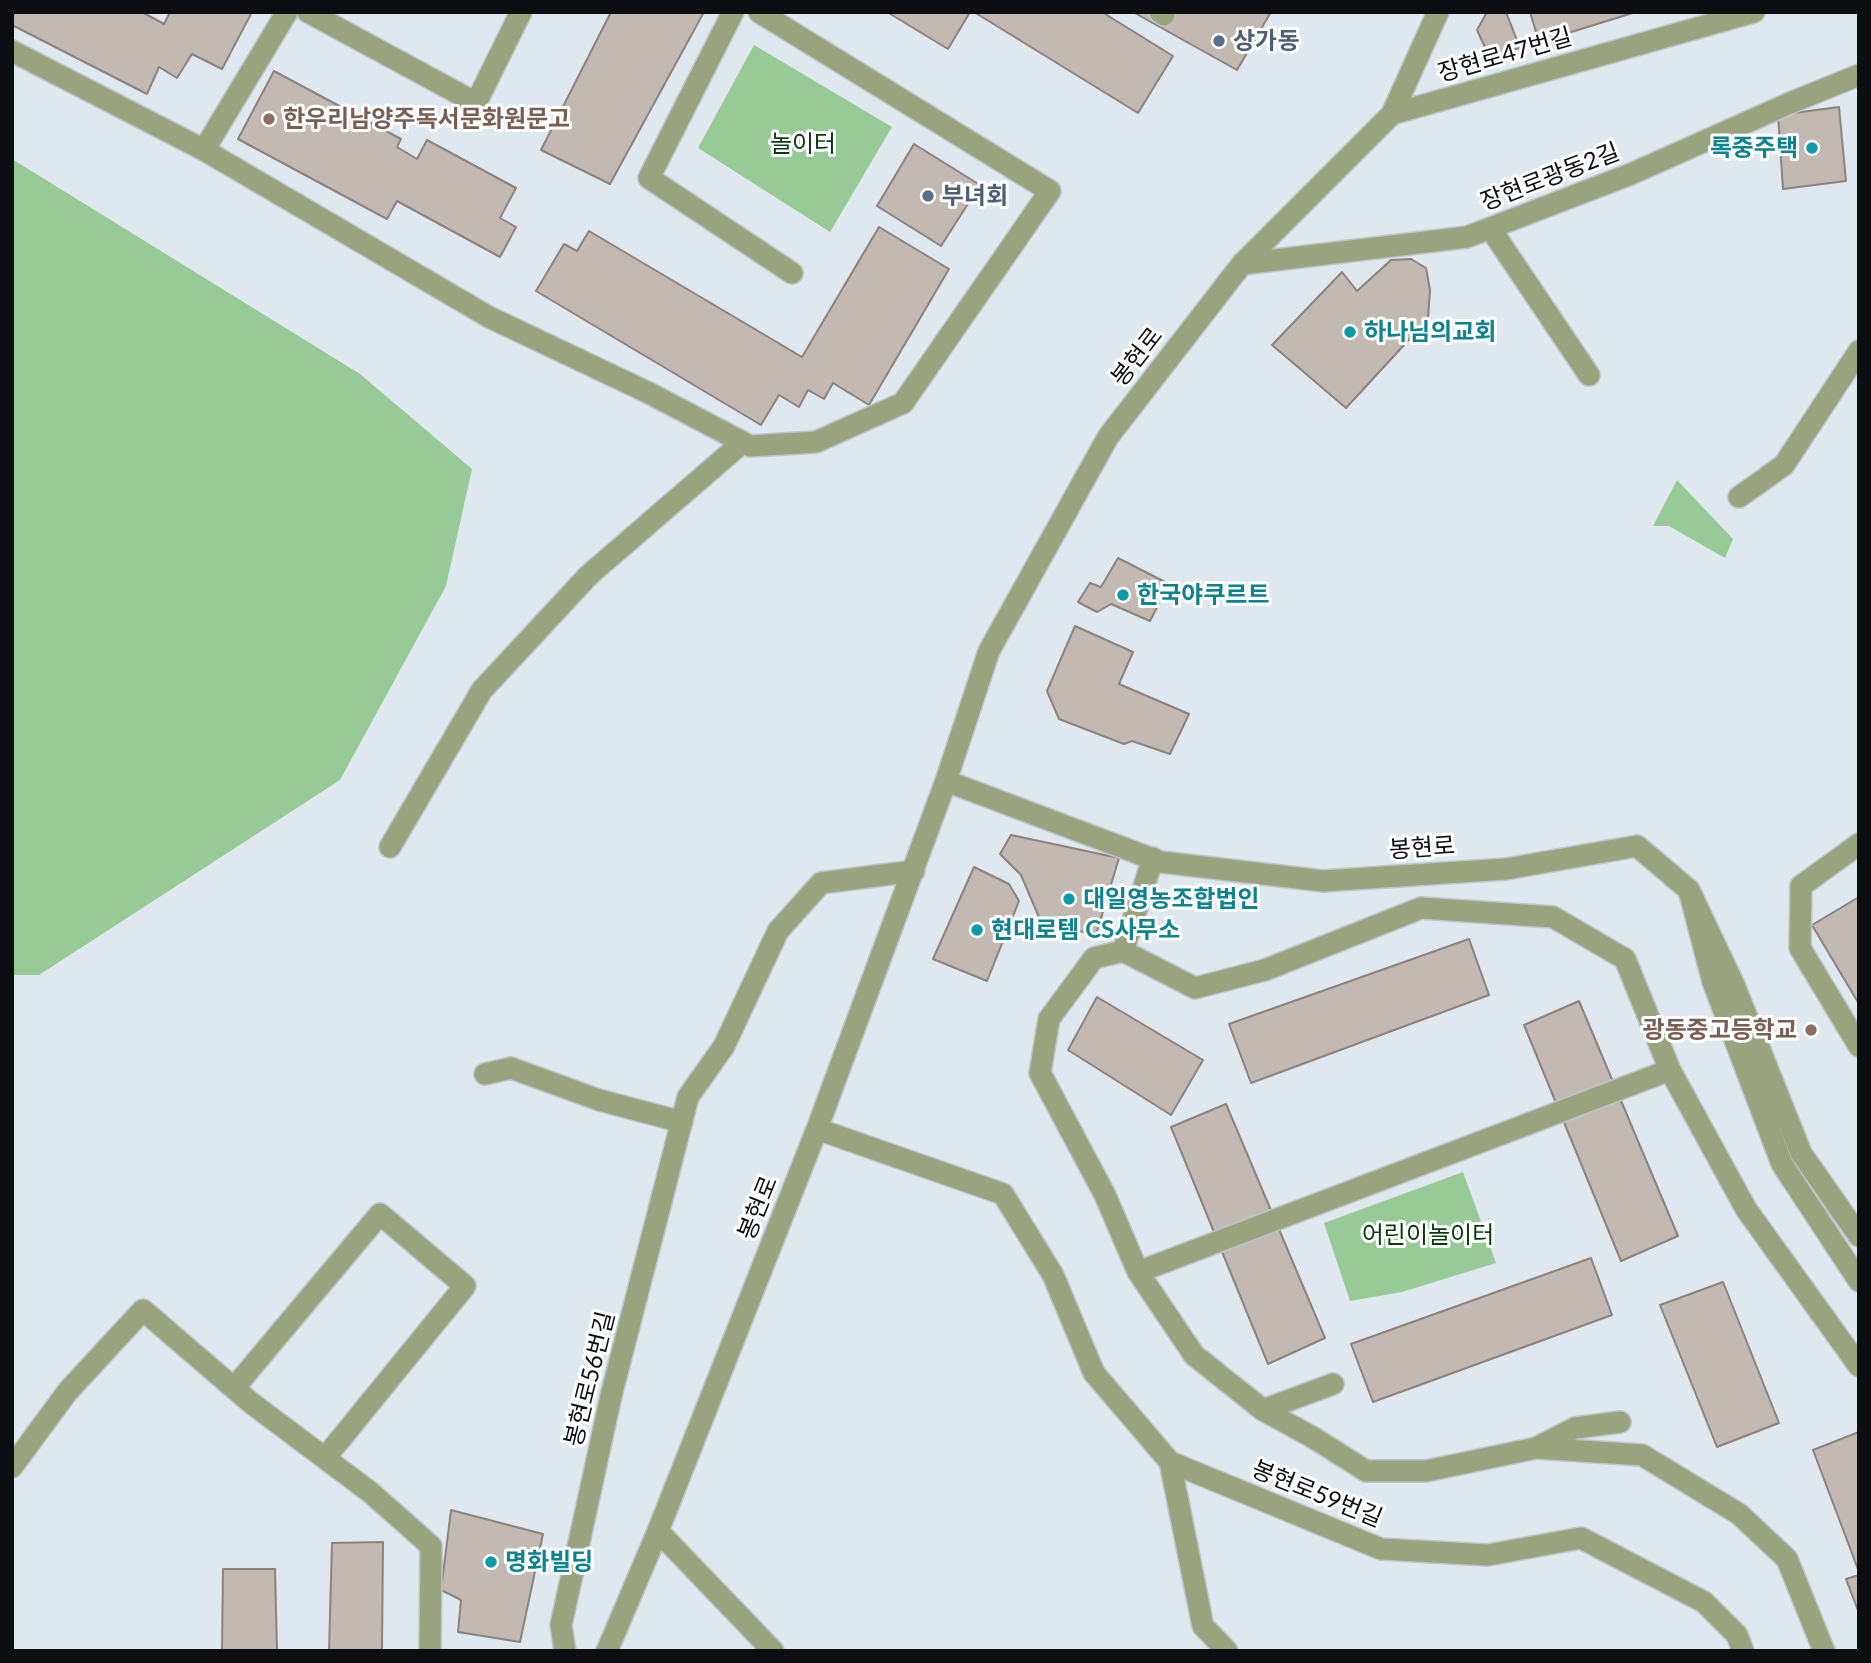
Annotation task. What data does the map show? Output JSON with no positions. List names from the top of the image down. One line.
{"streets":{"street":["장현로47번길","장현로광동2길","봉현로","봉현로56번길","봉현로59번길"]},"crossings":[["장현로47번길","봉현로"],["장현로광동2길","봉현로"],["봉현로","봉현로56번길"],["봉현로","봉현로59번길"]],"parks":["놀이터","어린이놀이터"],"places":["상가동","한우리남양주독서문화원문고","록중주택","부녀회","하나님의교회","한국야쿠르트","대일영농조합법인","현대로템 CS사무소","광동중고등학교","명화빌딩"]}
